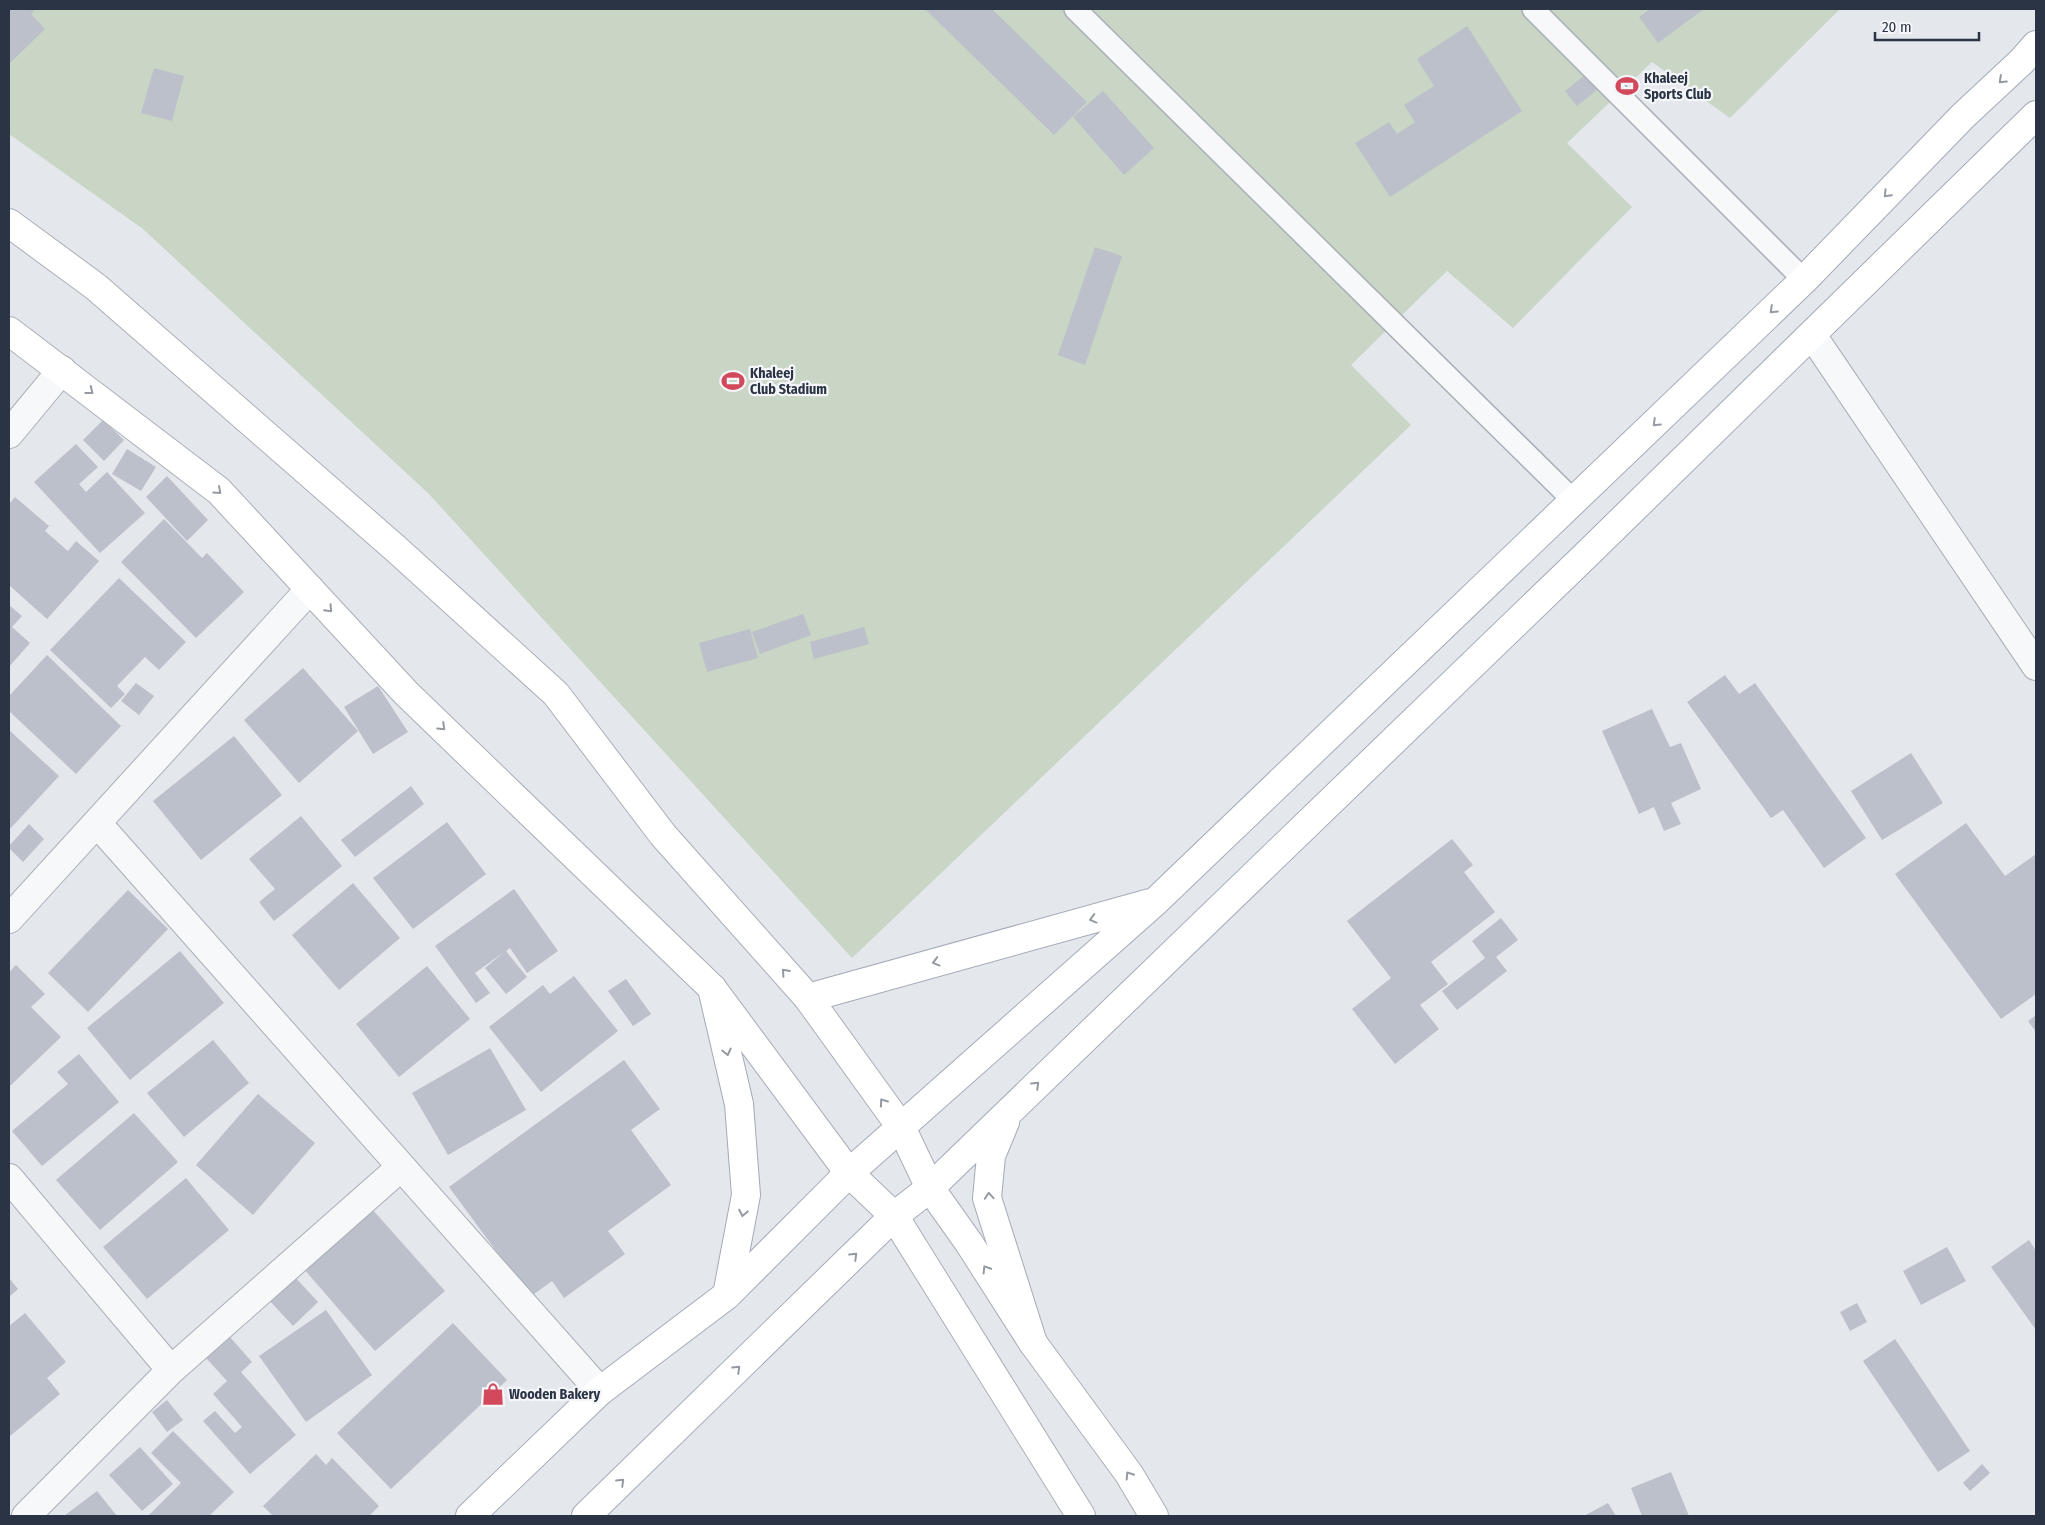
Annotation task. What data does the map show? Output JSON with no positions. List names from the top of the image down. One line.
{"places":{"sports":["Khaleej Sports Club","Khaleej Club Stadium"],"shop":["Wooden Bakery"]},"scale_bar":"20 m"}
